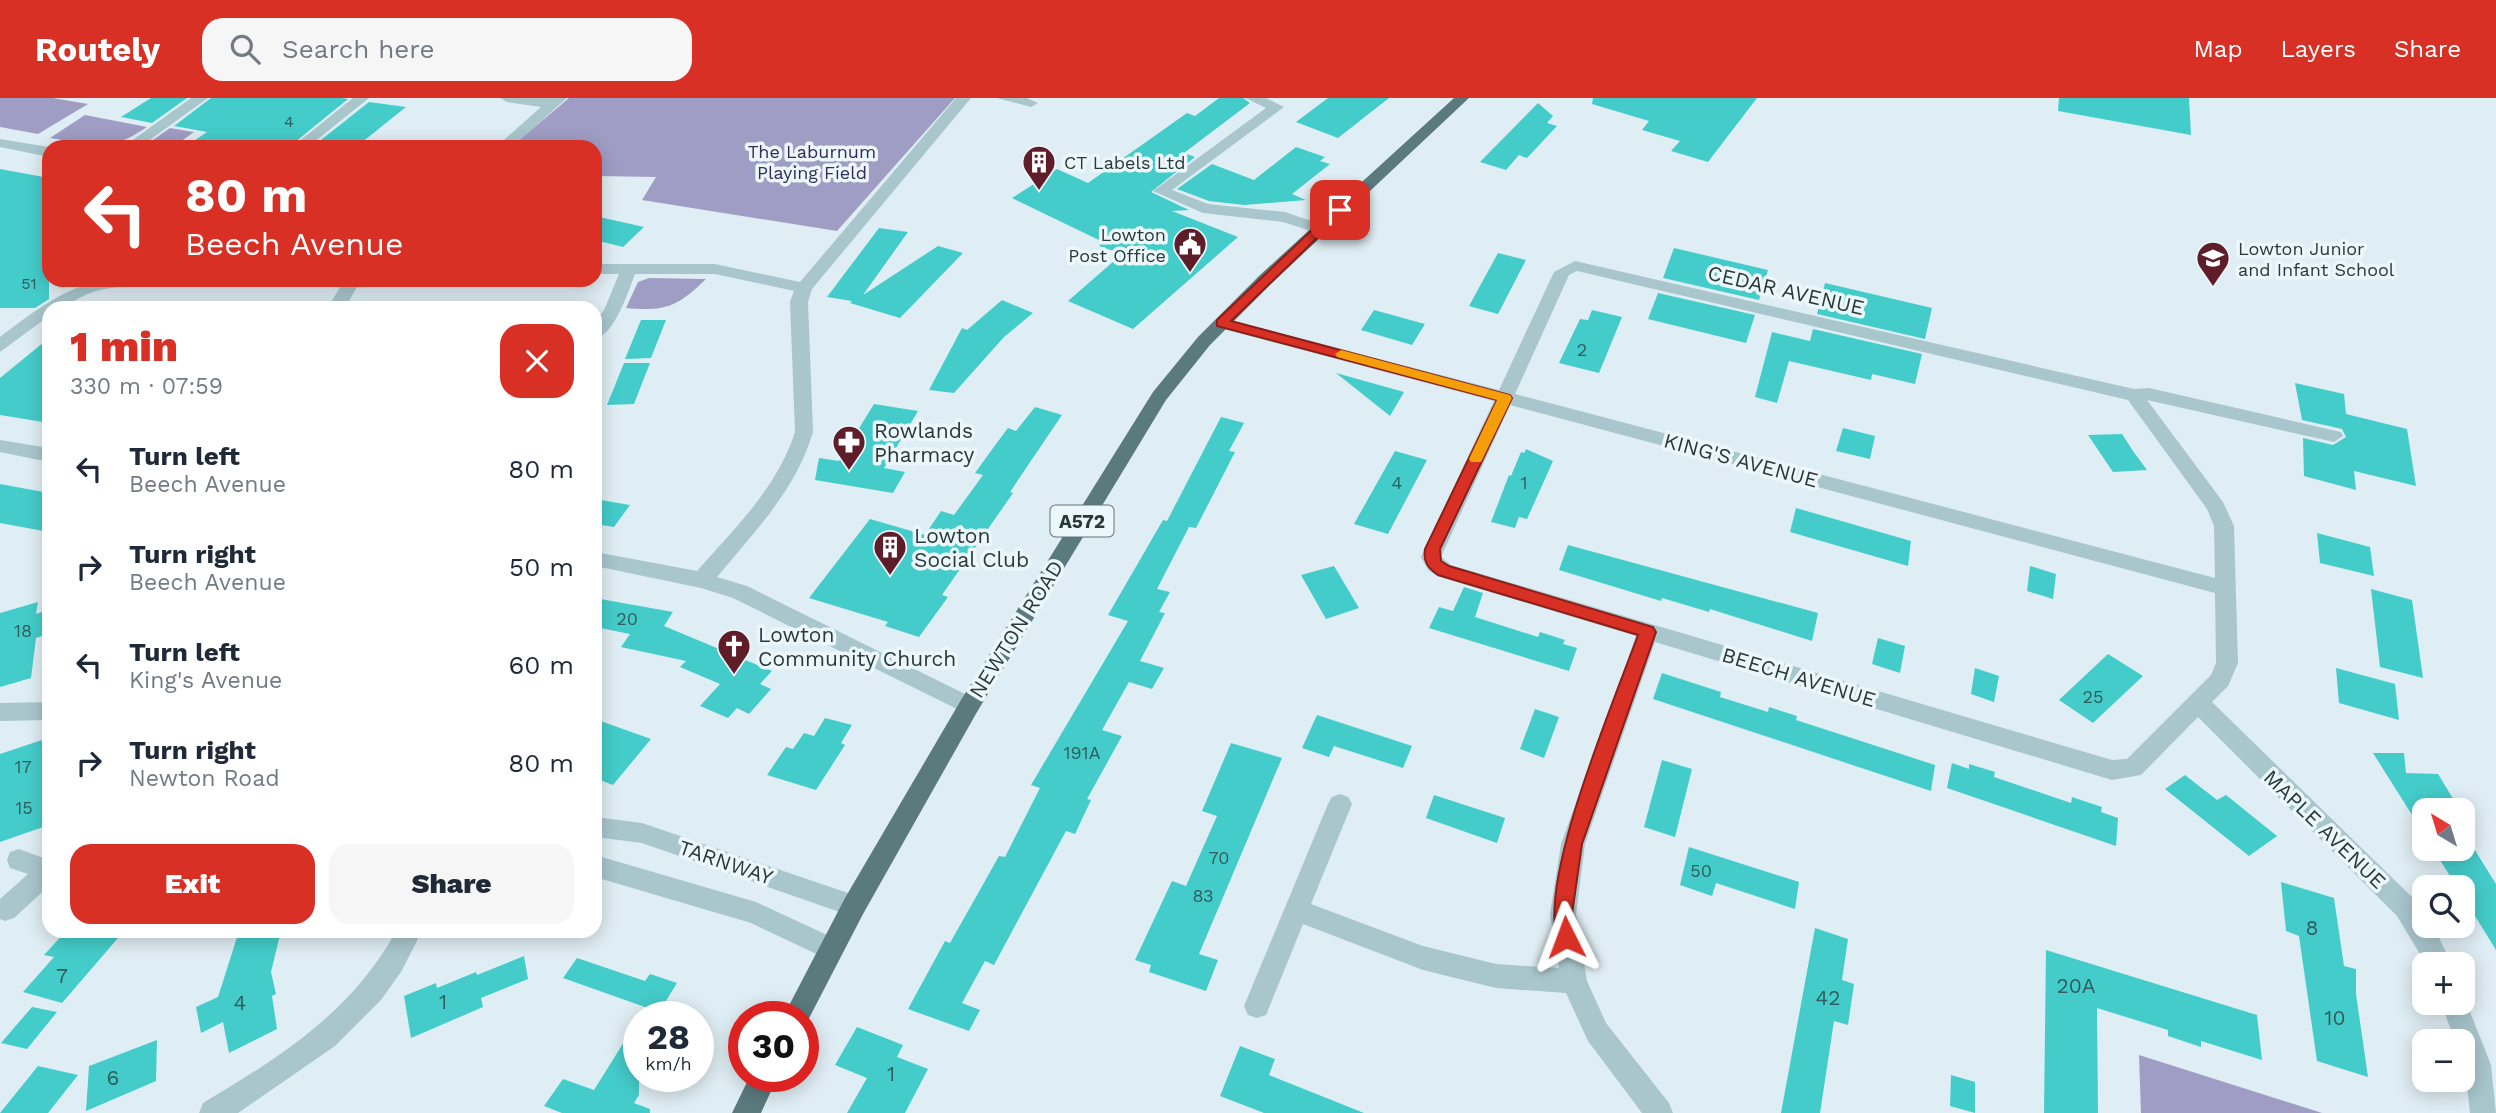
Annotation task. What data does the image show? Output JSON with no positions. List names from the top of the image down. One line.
{"streets":{"main road":["A572","NEWTON ROAD"],"street":["CEDAR AVENUE","KING'S AVENUE","BEECH AVENUE","MAPLE AVENUE","TARNWAY"]},"crossings":[["CEDAR AVENUE","KING'S AVENUE"],["CEDAR AVENUE","BEECH AVENUE"],["KING'S AVENUE","NEWTON ROAD"],["KING'S AVENUE","BEECH AVENUE"],["NEWTON ROAD","TARNWAY"],["BEECH AVENUE","MAPLE AVENUE"]],"parks":["The Laburnum Playing Field"],"places":{"building":["CT Labels Ltd","Lowton Social Club"],"public building":["Lowton Post Office"],"school or university":["Lowton Junior and Infant School"],"pharmacy":["Rowlands Pharmacy"],"church":["Lowton Community Church"]},"house_numbers":["4","51","2","4","1","20","18","25","191A","17","15","70","50","83","8","7","20A","42","1","4","10","1","6"],"north":"top left","page":{"header":"Routely","search":"Search here","nav":["Map","Layers","Share"],"turn":["80 m","Beech Avenue"],"heading":["1 min","330 m · 07:59"],"list":[{"name":"Turn left","note":"Beech Avenue","value":"80 m"},{"name":"Turn right","note":"Beech Avenue","value":"50 m"},{"name":"Turn left","note":"King's Avenue","value":"60 m"},{"name":"Turn right","note":"Newton Road","value":"80 m"}],"map_buttons":["+","−"],"buttons":["Exit","Share"],"speed":"28 km/h","limit":"30"}}
